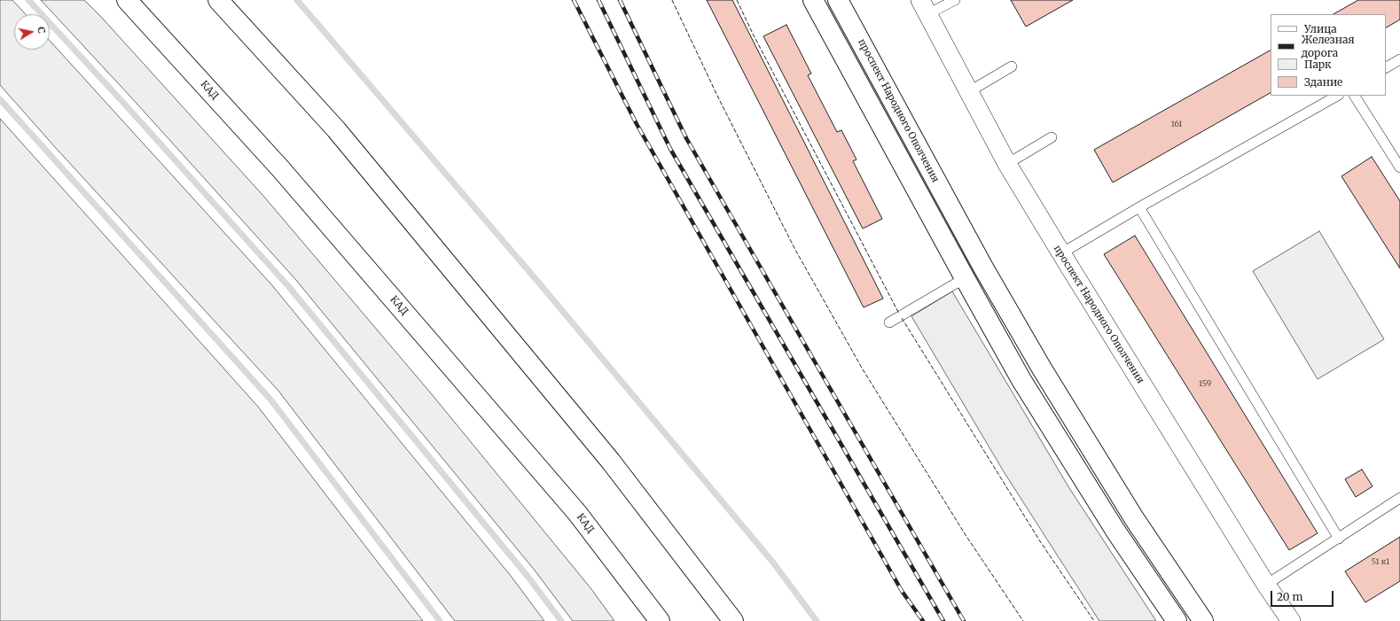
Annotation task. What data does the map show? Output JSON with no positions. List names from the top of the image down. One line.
{"streets":{"main road":["КАД","проспект Народного Ополчения"]},"house_numbers":["161","159","51 к1"],"legend":["Улица","Железная дорога","Парк","Здание"],"scale_bar":"20 m","north":"right"}
